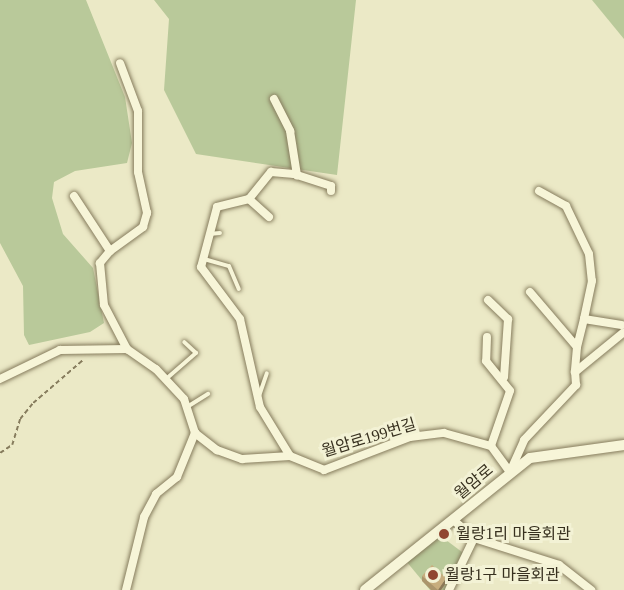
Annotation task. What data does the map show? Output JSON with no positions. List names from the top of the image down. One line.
{"streets":{"street":["월암로199번길","월암로"]},"places":["월랑1리 마을회관","월랑1구 마을회관"]}
